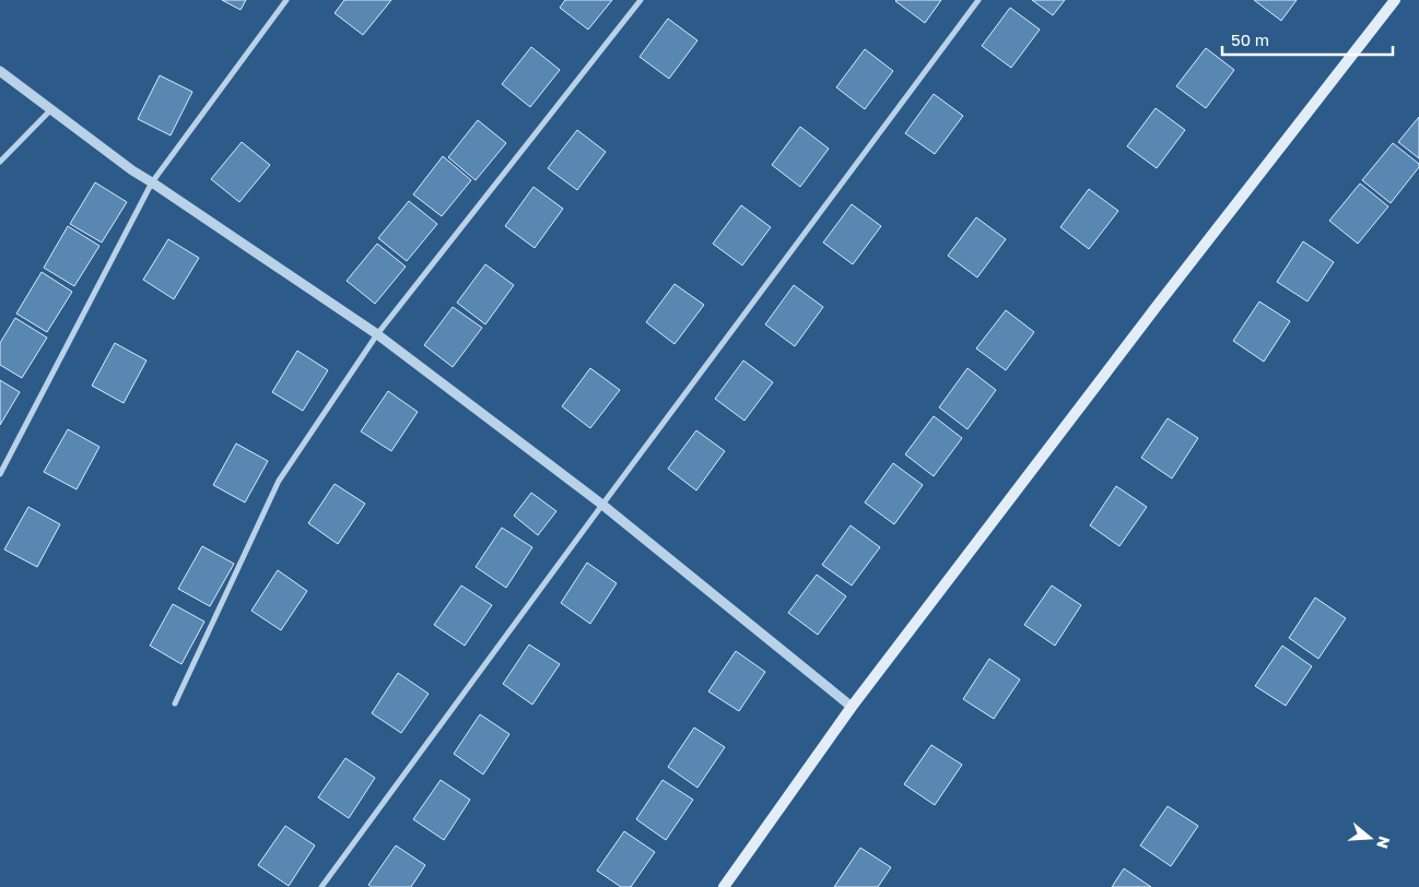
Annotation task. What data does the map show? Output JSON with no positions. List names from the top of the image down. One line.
{"scale_bar":"50 m","north":"right"}
